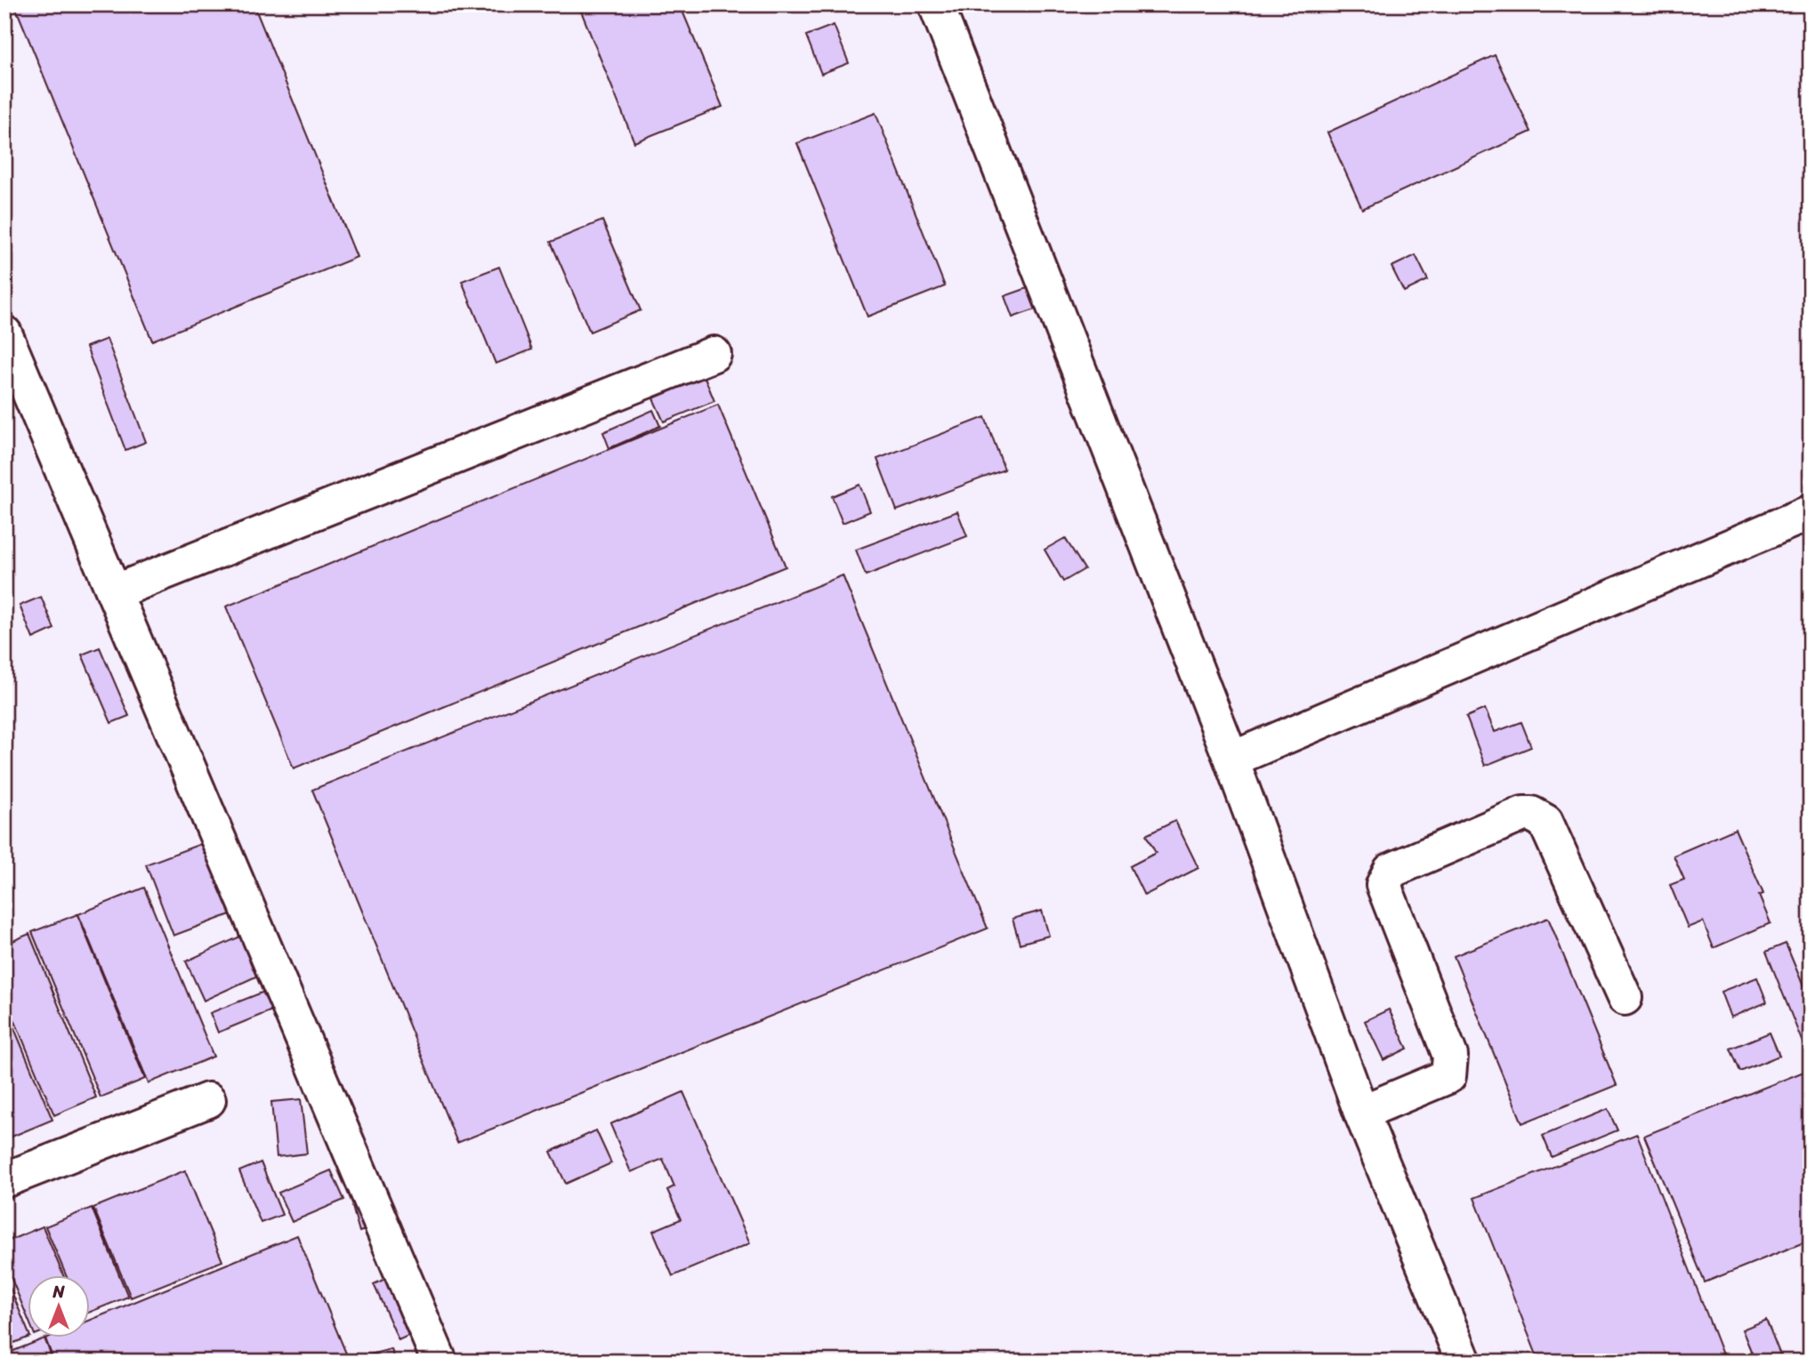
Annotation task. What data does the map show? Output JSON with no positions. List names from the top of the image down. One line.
{"north":"top"}
